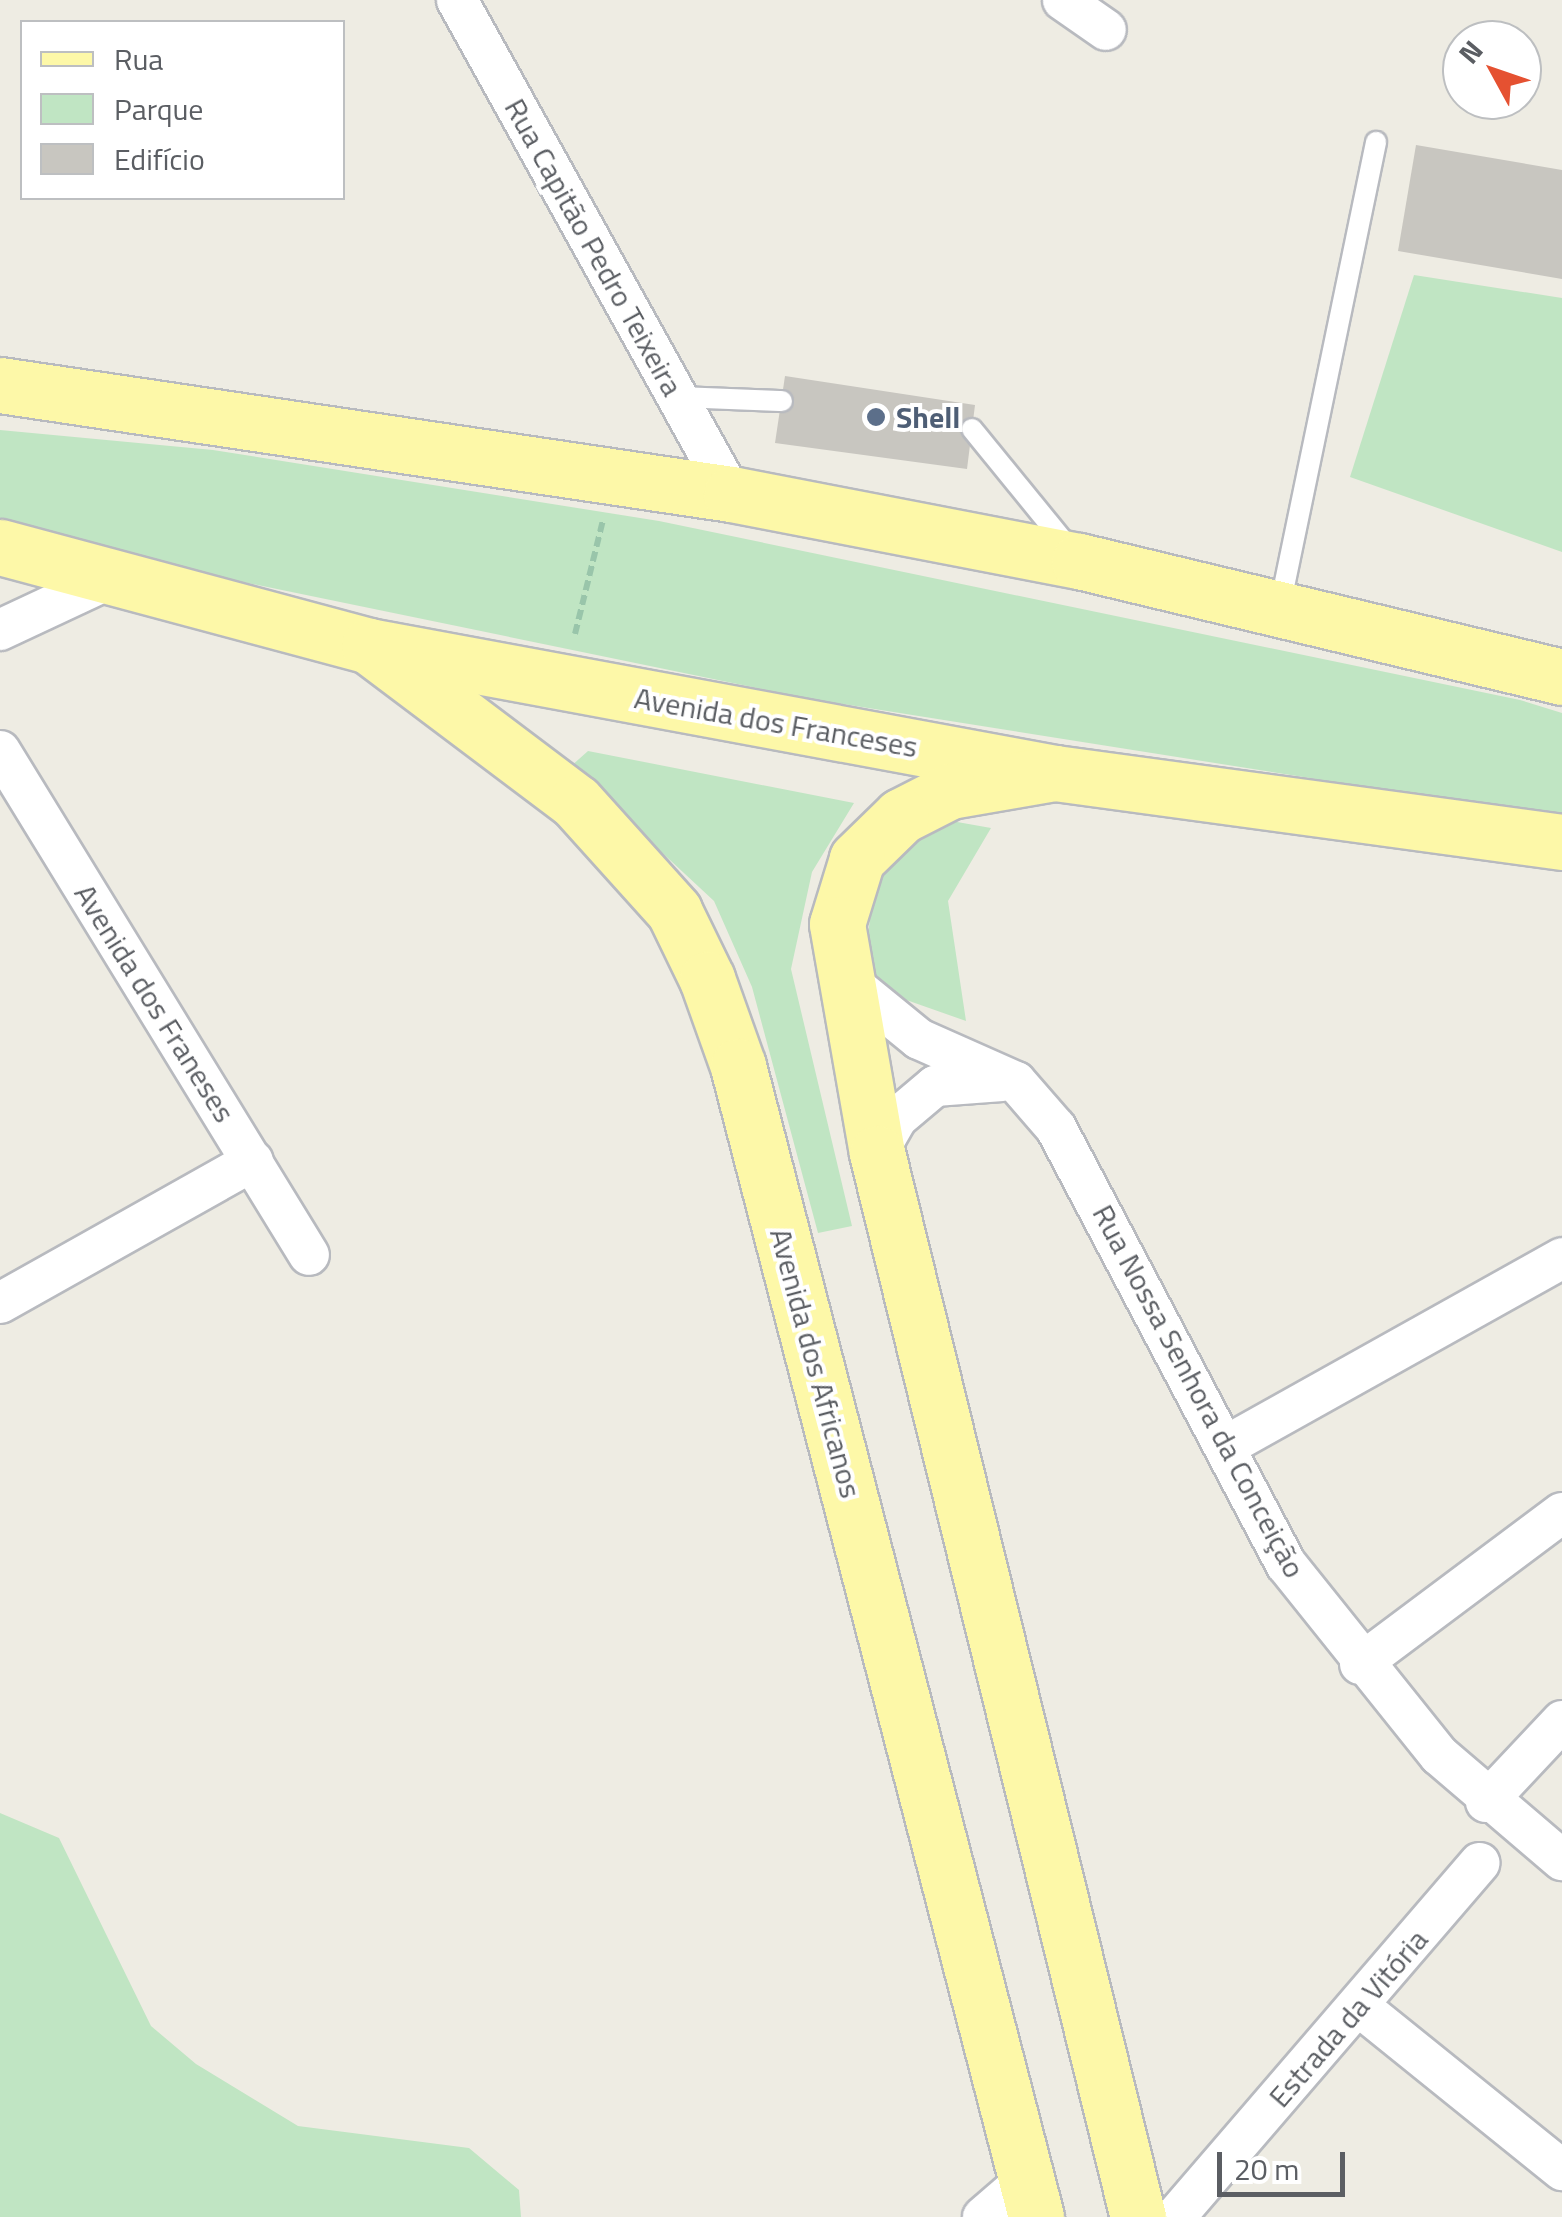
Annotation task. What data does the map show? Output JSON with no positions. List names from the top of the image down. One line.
{"streets":{"main road":["Avenida dos Franceses","Avenida dos Africanos"],"street":["Rua Capitão Pedro Teixeira","Avenida dos Franeses","Rua Nossa Senhora da Conceição","Estrada da Vitória"]},"crossings":[["Avenida dos Franceses","Avenida dos Africanos"]],"places":["Shell"],"legend":["Rua","Parque","Edifício"],"scale_bar":"20 m","north":"top left"}
